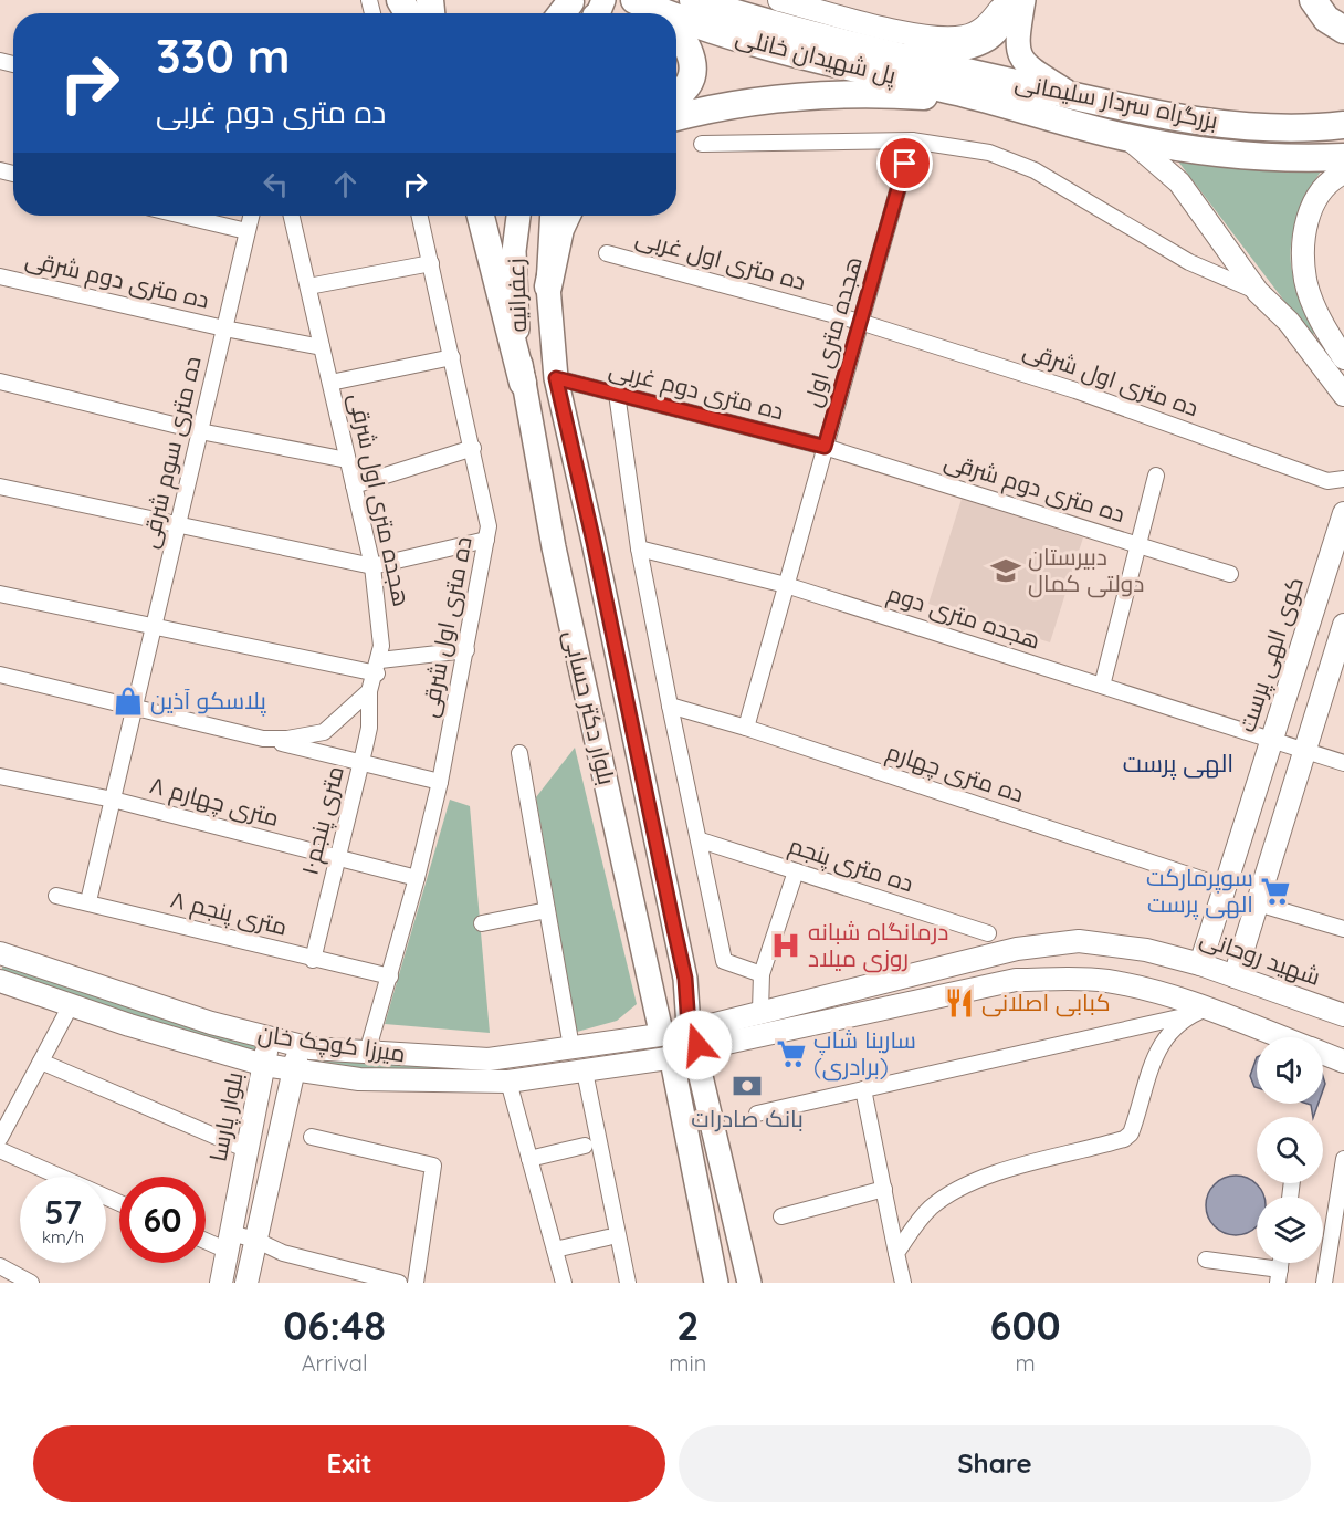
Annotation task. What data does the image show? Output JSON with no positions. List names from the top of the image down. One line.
{"streets":{"highway":["پل شهیدان خانلی","بزرگراه سردار سلیمانی"],"main road":["زعفرانیه","کوی الهی پرست","بلوار دکتر حسابی","شهید روحانی","میرزا کوچک خان","بلوار پارسا"],"street":["ده متری اول غربی","ده متری دوم شرقی","هجده متری اول","ده متری اول شرقی","ده متری دوم غربی","ده متری سوم شرقی","هجده متری اول شرقی","هجده متری دوم","ده متری چهارم","۸ متری چهارم","۱۰متری پنجم","ده متری پنجم","۸ متری پنجم"]},"crossings":[["پل شهیدان خانلی","بزرگراه سردار سلیمانی"],["ده متری اول غربی","هجده متری اول"],["ده متری اول غربی","ده متری اول شرقی"],["ده متری دوم شرقی","هجده متری اول"],["ده متری دوم شرقی","ده متری دوم غربی"],["ده متری دوم شرقی","ده متری سوم شرقی"],["ده متری دوم شرقی","هجده متری اول شرقی"],["زعفرانیه","ده متری دوم غربی"],["زعفرانیه","بلوار دکتر حسابی"],["هجده متری اول","ده متری اول شرقی"],["هجده متری اول","ده متری دوم غربی"],["هجده متری اول","هجده متری دوم"],["هجده متری اول","ده متری چهارم"],["ده متری اول شرقی","۸ متری چهارم"],["ده متری اول شرقی","۸ متری پنجم"],["ده متری اول شرقی","میرزا کوچک خان"],["ده متری دوم غربی","بلوار دکتر حسابی"],["ده متری سوم شرقی","هجده متری اول شرقی"],["ده متری سوم شرقی","۸ متری چهارم"],["ده متری سوم شرقی","۸ متری پنجم"],["هجده متری اول شرقی","۱۰متری پنجم"],["هجده متری دوم","کوی الهی پرست"],["کوی الهی پرست","ده متری چهارم"],["کوی الهی پرست","شهید روحانی"],["بلوار دکتر حسابی","شهید روحانی"],["بلوار دکتر حسابی","میرزا کوچک خان"],["۸ متری چهارم","۱۰متری پنجم"],["۱۰متری پنجم","۸ متری پنجم"],["شهید روحانی","میرزا کوچک خان"],["میرزا کوچک خان","بلوار پارسا"]],"districts":["الهی پرست"],"places":{"school or university":["دبیرستان دولتی کمال"],"shop":["پلاسکو آذین"],"supermarket":["سوپرمارکت الهی پرست","سارینا شاپ (برادری)"],"hospital":["درمانگاه شبانه روزی میلاد"],"restaurant":["کبابی اصلانی"],"bank":["بانک صادرات"]},"page":{"turn":["330 m","ده متری دوم غربی"],"speed":"57 km/h","limit":"60","eta":["06:48","Arrival","2","min","600","m"],"buttons":["Exit","Share"]}}
